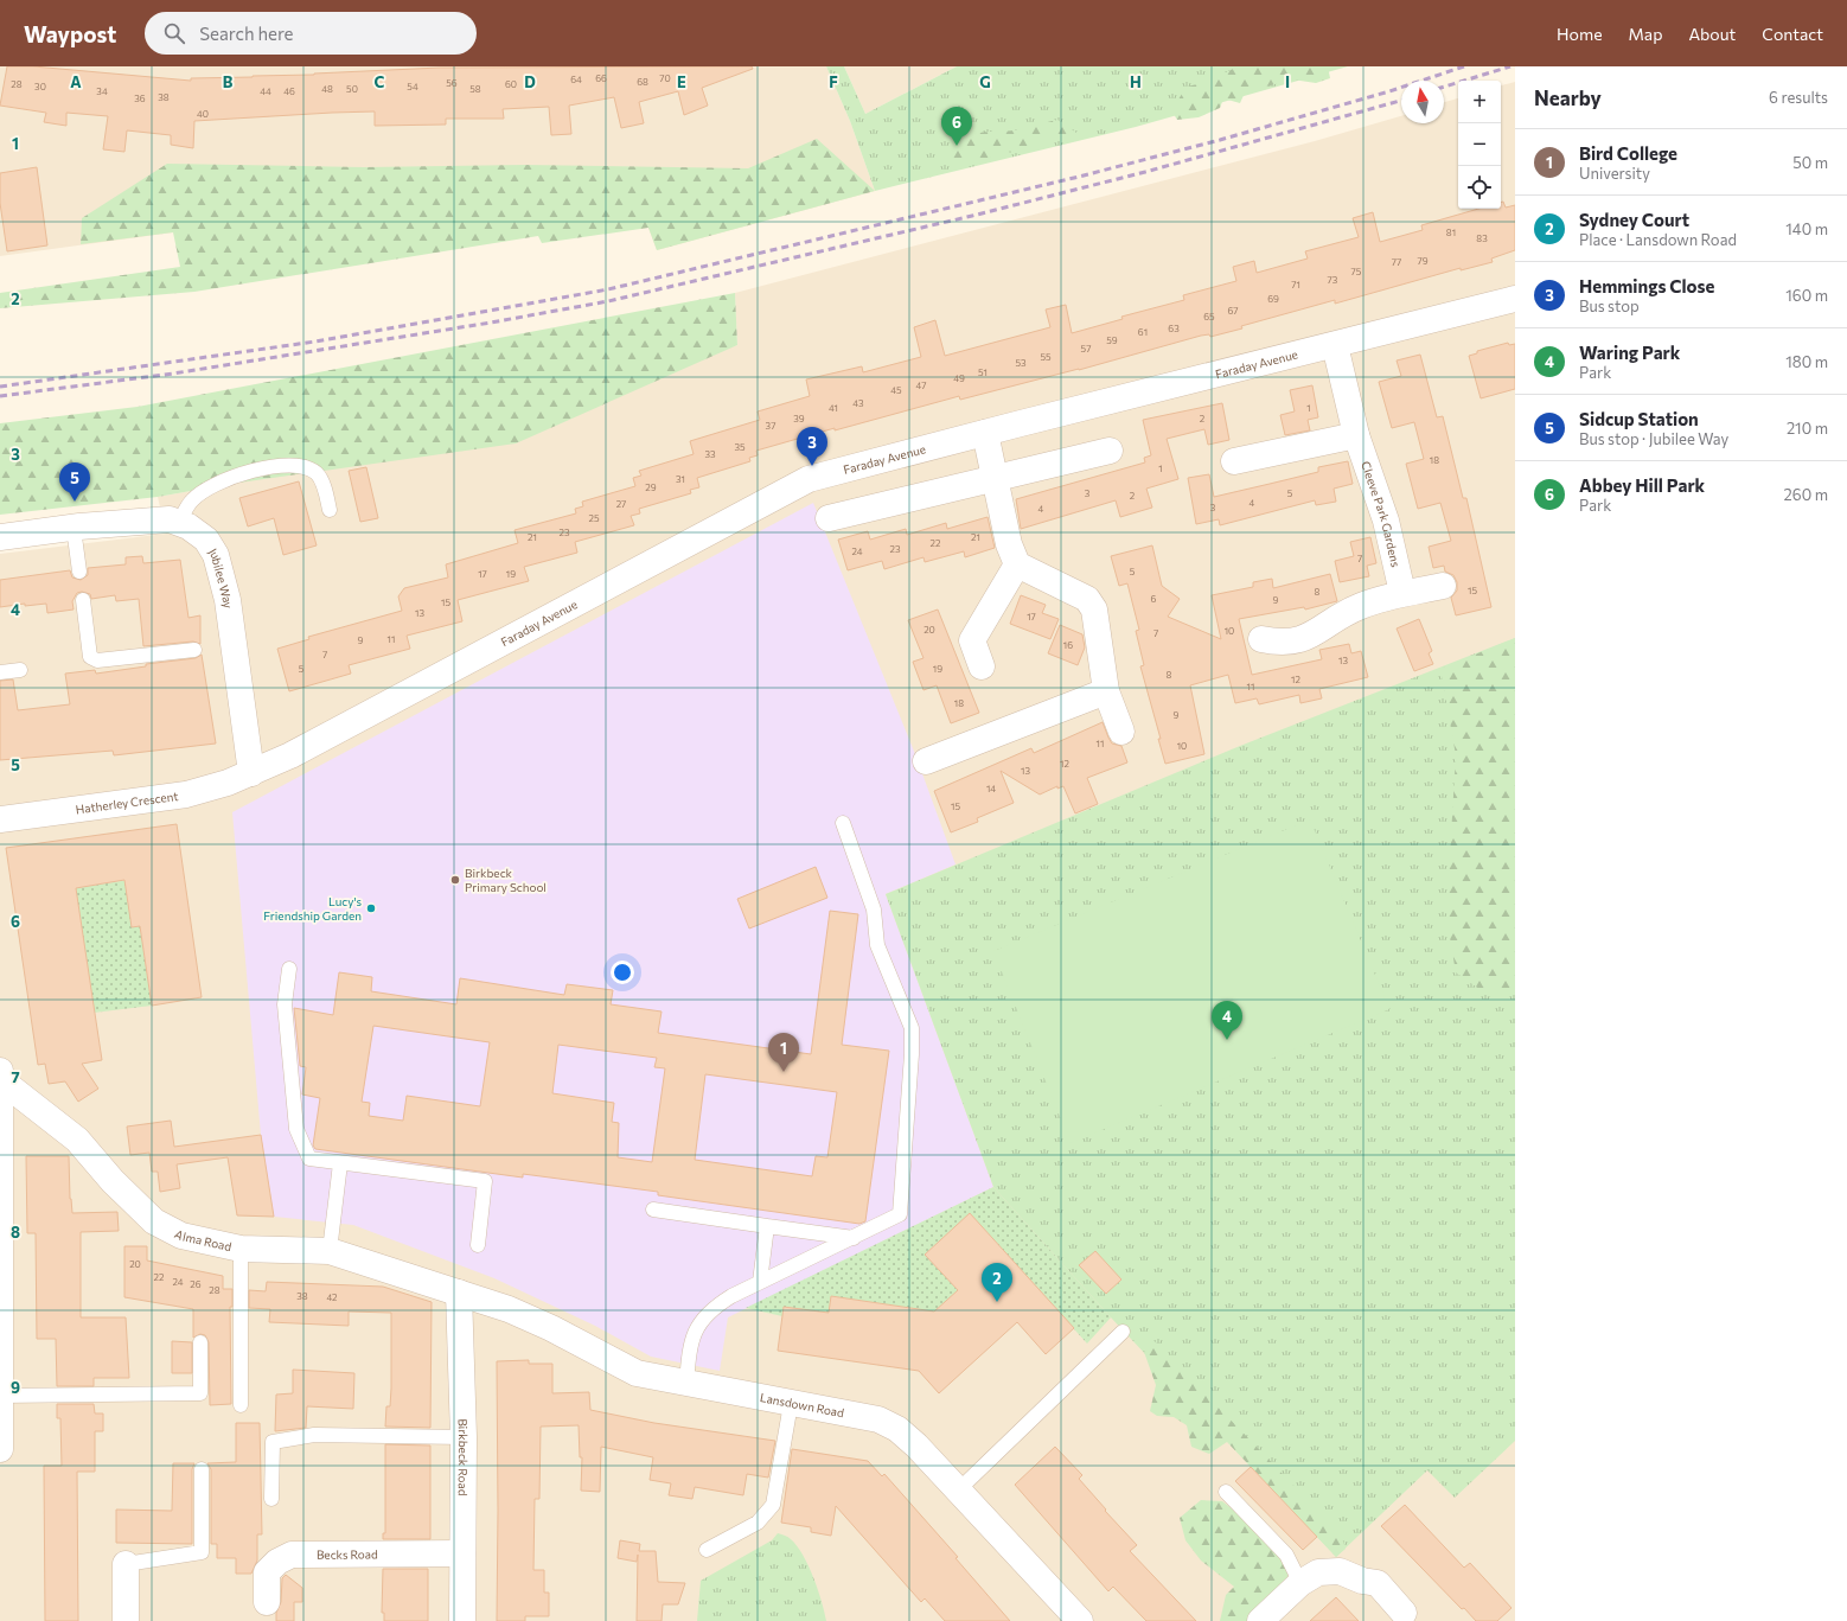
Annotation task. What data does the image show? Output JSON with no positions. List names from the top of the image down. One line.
{"streets":{"street":["Faraday Avenue","Cleeve Park Gardens","Jubilee Way","Hatherley Crescent","Alma Road","Lansdown Road","Birkbeck Road","Becks Road"]},"crossings":[["Faraday Avenue","Cleeve Park Gardens"],["Faraday Avenue","Jubilee Way"],["Faraday Avenue","Hatherley Crescent"],["Jubilee Way","Hatherley Crescent"],["Alma Road","Lansdown Road"],["Alma Road","Birkbeck Road"],["Lansdown Road","Birkbeck Road"],["Birkbeck Road","Becks Road"]],"places":["Birkbeck Primary School","Lucy's Friendship Garden"],"house_numbers":["66","70","64","68","56","28","60","30","54","48","50","58","34","44","46","38","36","40","81","83","79","77","75","73","71","69","67","65","63","61","59","57","55","53","51","49","47","45","43","41","1","39","2","37","35","33","18","1","31","29","3","5","2","4","27","3","4","25","23","21","21","22","23","24","7","5","17","19","15","8","6","9","15","13","17","20","10","7","11","9","16","7","13","5","19","8","12","11","18","9","11","10","12","13","14","15","20","22","24","26","28","38","42"],"north":"top","page":{"header":"Waypost","search":"Search here","nav":["Home","Map","About","Contact"],"heading":["Nearby","6 results"],"map_buttons":["+","−"],"pins":["6","3","5","4","1","2"],"list":[{"mark":"1","name":"Bird College","note":"University","value":"50 m"},{"mark":"2","name":"Sydney Court","note":"Place · Lansdown Road","value":"140 m"},{"mark":"3","name":"Hemmings Close","note":"Bus stop","value":"160 m"},{"mark":"4","name":"Waring Park","note":"Park","value":"180 m"},{"mark":"5","name":"Sidcup Station","note":"Bus stop · Jubilee Way","value":"210 m"},{"mark":"6","name":"Abbey Hill Park","note":"Park","value":"260 m"}]},"grid":{"columns":["A","B","C","D","E","F","G","H","I"],"rows":["1","2","3","4","5","6","7","8","9"]}}
